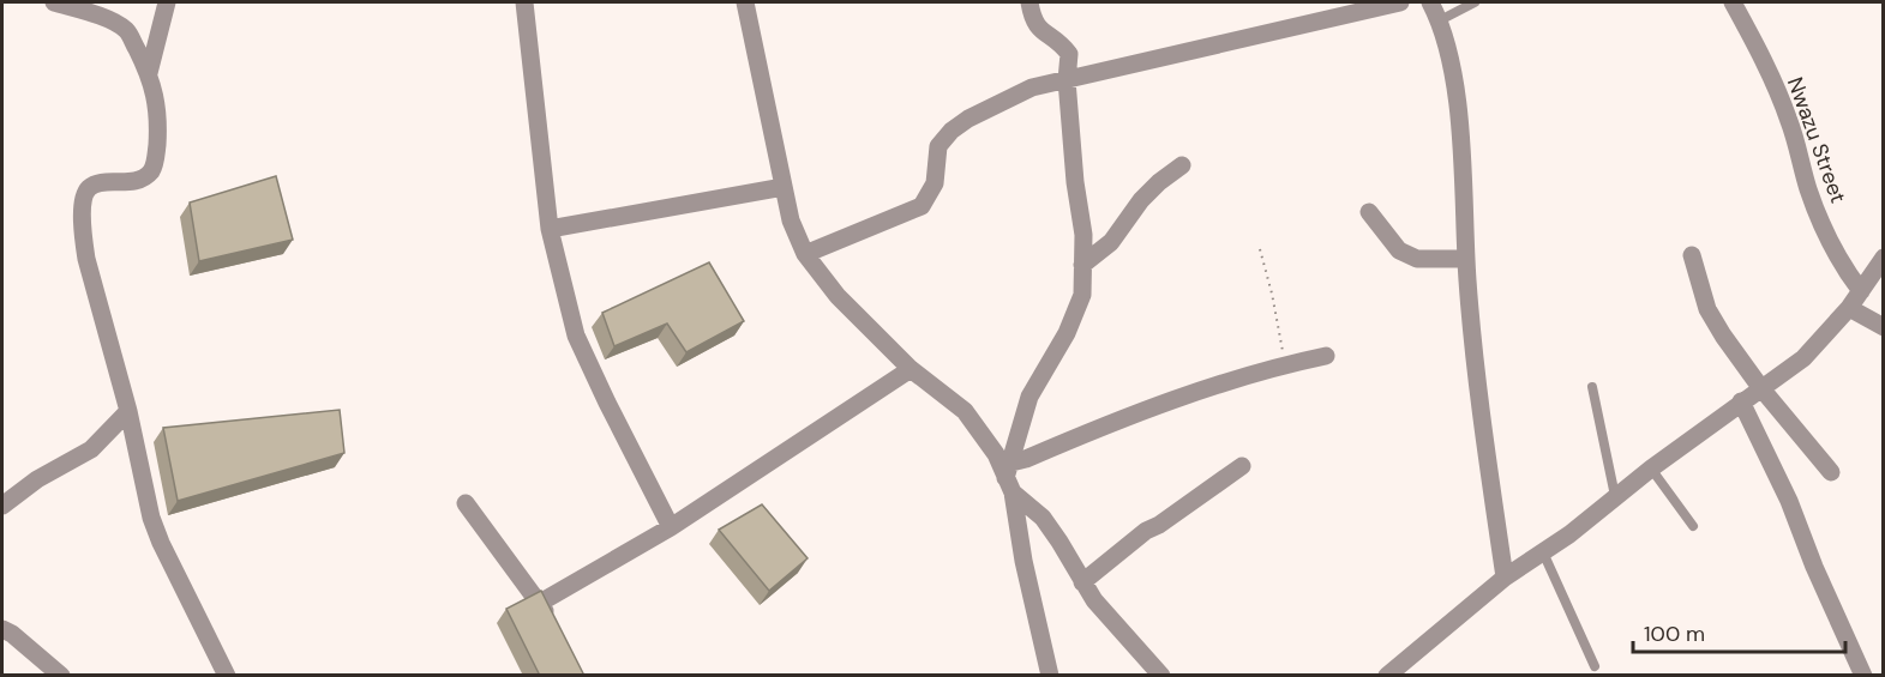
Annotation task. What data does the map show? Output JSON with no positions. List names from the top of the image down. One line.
{"streets":{"street":["Nwazu Street"]},"scale_bar":"100 m"}
